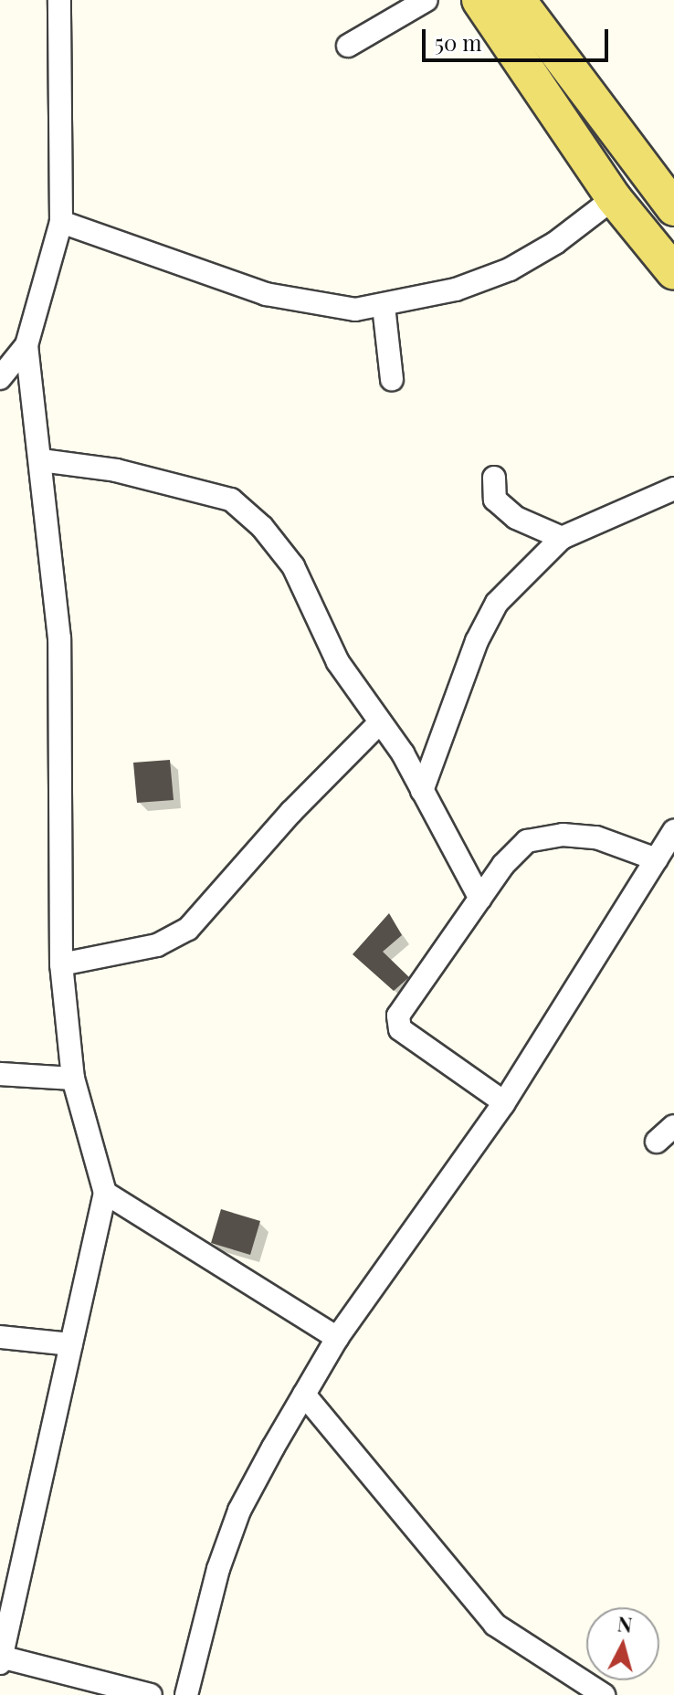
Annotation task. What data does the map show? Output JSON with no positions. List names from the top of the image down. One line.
{"scale_bar":"50 m","north":"top"}
